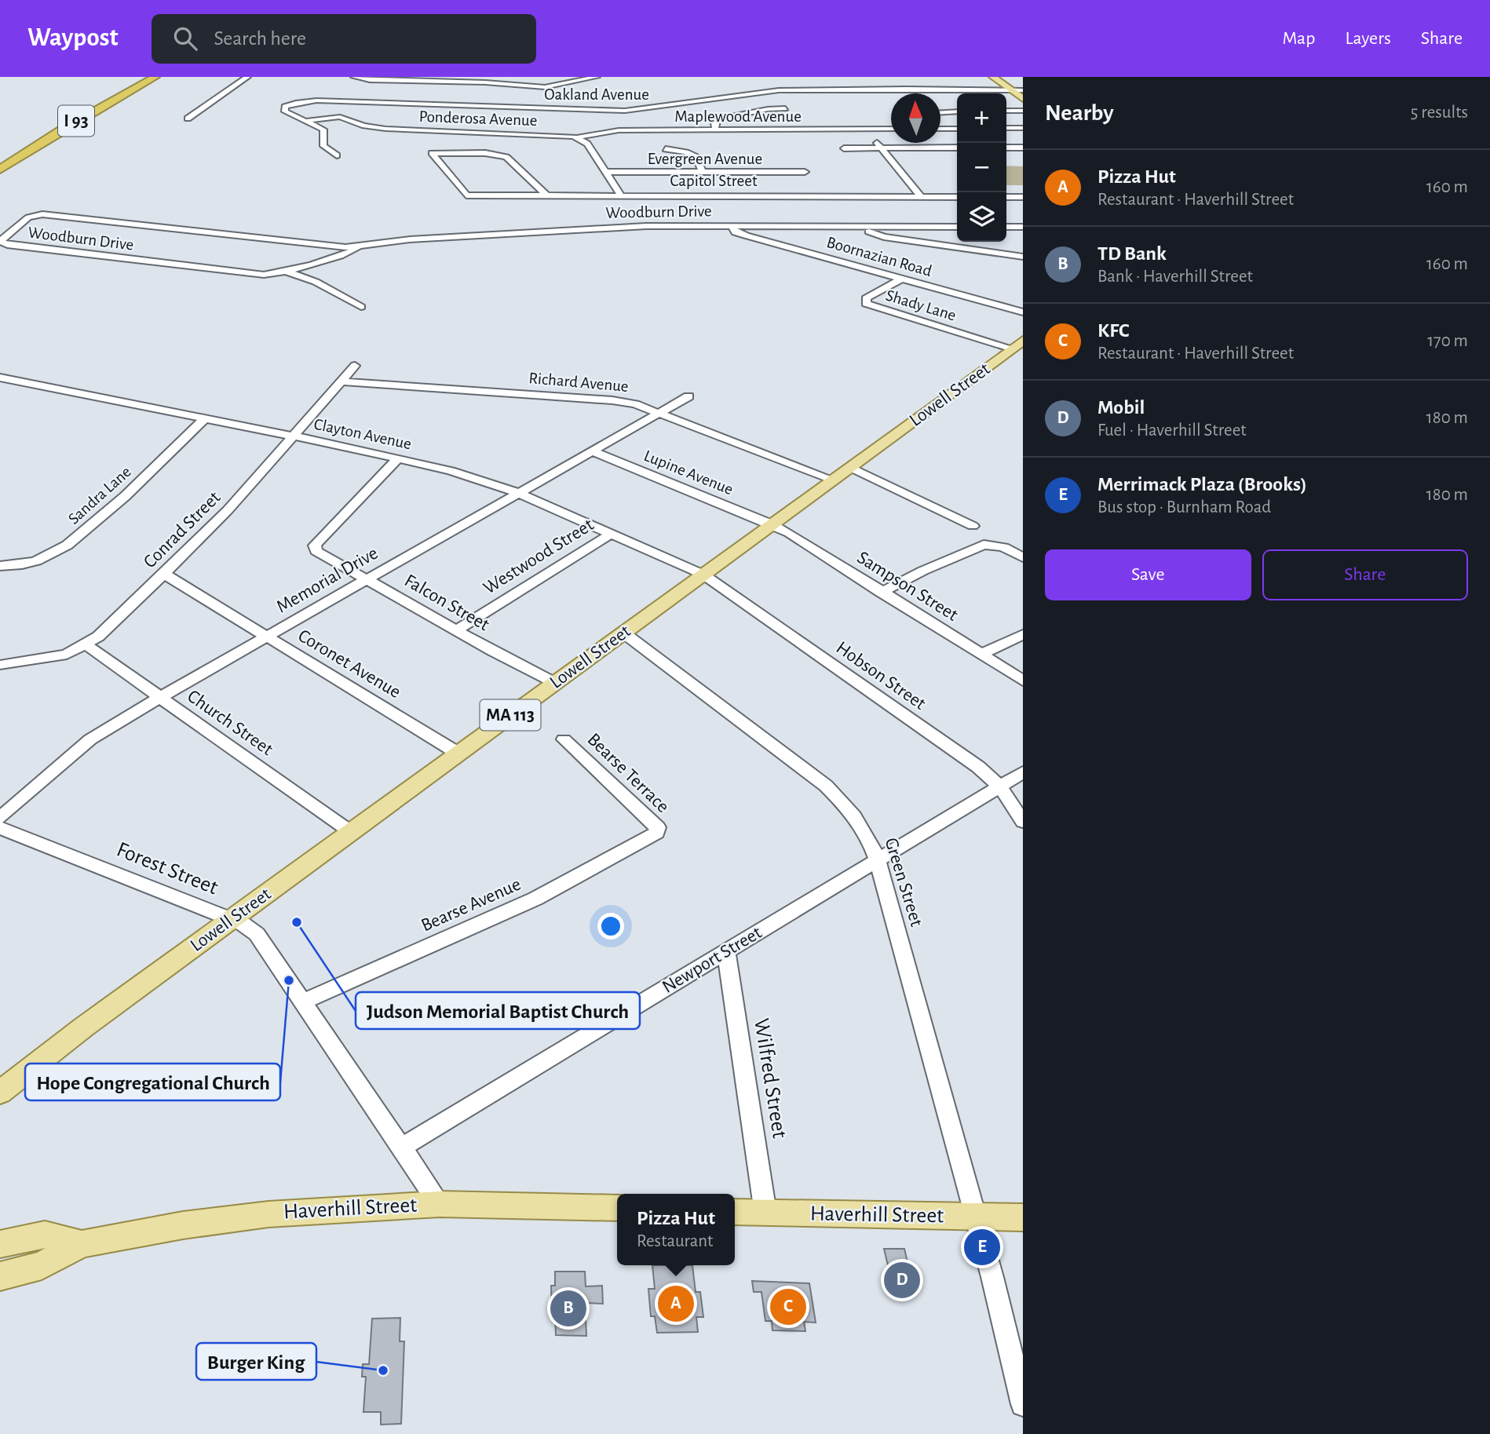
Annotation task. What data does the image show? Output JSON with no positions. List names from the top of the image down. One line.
{"streets":{"highway":["I 93"],"main road":["Lowell Street","MA 113","Haverhill Street"],"street":["Oakland Avenue","Maplewood Avenue","Ponderosa Avenue","Evergreen Avenue","Capitol Street","Woodburn Drive","Boornazian Road","Shady Lane","Richard Avenue","Clayton Avenue","Lupine Avenue","Sandra Lane","Conrad Street","Westwood Street","Memorial Drive","Sampson Street","Falcon Street","Coronet Avenue","Hobson Street","Church Street","Bearse Terrace","Forest Street","Green Street","Bearse Avenue","Newport Street","Wilfred Street"]},"crossings":[["Oakland Avenue","Ponderosa Avenue"],["Maplewood Avenue","Ponderosa Avenue"],["Woodburn Drive","Boornazian Road"],["Boornazian Road","Shady Lane"],["Shady Lane","Lowell Street"],["Richard Avenue","Lowell Street"],["Richard Avenue","Conrad Street"],["Richard Avenue","Memorial Drive"],["Lowell Street","Clayton Avenue"],["Lowell Street","Lupine Avenue"],["Lowell Street","Sampson Street"],["Lowell Street","Falcon Street"],["Lowell Street","Coronet Avenue"],["Lowell Street","Hobson Street"],["Lowell Street","Church Street"],["Lowell Street","Forest Street"],["Lowell Street","Green Street"],["Clayton Avenue","Sandra Lane"],["Clayton Avenue","Conrad Street"],["Clayton Avenue","Westwood Street"],["Clayton Avenue","Memorial Drive"],["Clayton Avenue","Falcon Street"],["Clayton Avenue","Hobson Street"],["Lupine Avenue","Memorial Drive"],["Lupine Avenue","Sampson Street"],["Conrad Street","Coronet Avenue"],["Conrad Street","Church Street"],["Westwood Street","Falcon Street"],["Memorial Drive","Falcon Street"],["Memorial Drive","Coronet Avenue"],["Memorial Drive","Church Street"],["Hobson Street","Newport Street"],["Bearse Terrace","Bearse Avenue"],["Forest Street","Bearse Avenue"],["Forest Street","Newport Street"],["Forest Street","Haverhill Street"],["Green Street","Newport Street"],["Green Street","Haverhill Street"],["Newport Street","Wilfred Street"],["Wilfred Street","Haverhill Street"]],"places":["Judson Memorial Baptist Church","Hope Congregational Church","Burger King"],"north":"top","page":{"header":"Waypost","search":"Search here","nav":["Map","Layers","Share"],"heading":["Nearby","5 results"],"map_buttons":["+","−"],"list":[{"mark":"A","name":"Pizza Hut","note":"Restaurant · Haverhill Street","value":"160 m"},{"mark":"B","name":"TD Bank","note":"Bank · Haverhill Street","value":"160 m"},{"mark":"C","name":"KFC","note":"Restaurant · Haverhill Street","value":"170 m"},{"mark":"D","name":"Mobil","note":"Fuel · Haverhill Street","value":"180 m"},{"mark":"E","name":"Merrimack Plaza (Brooks)","note":"Bus stop · Burnham Road","value":"180 m"}],"buttons":["Save","Share"],"popup":["Pizza Hut","Restaurant"],"pins":["E","D","A","C","B"]}}
